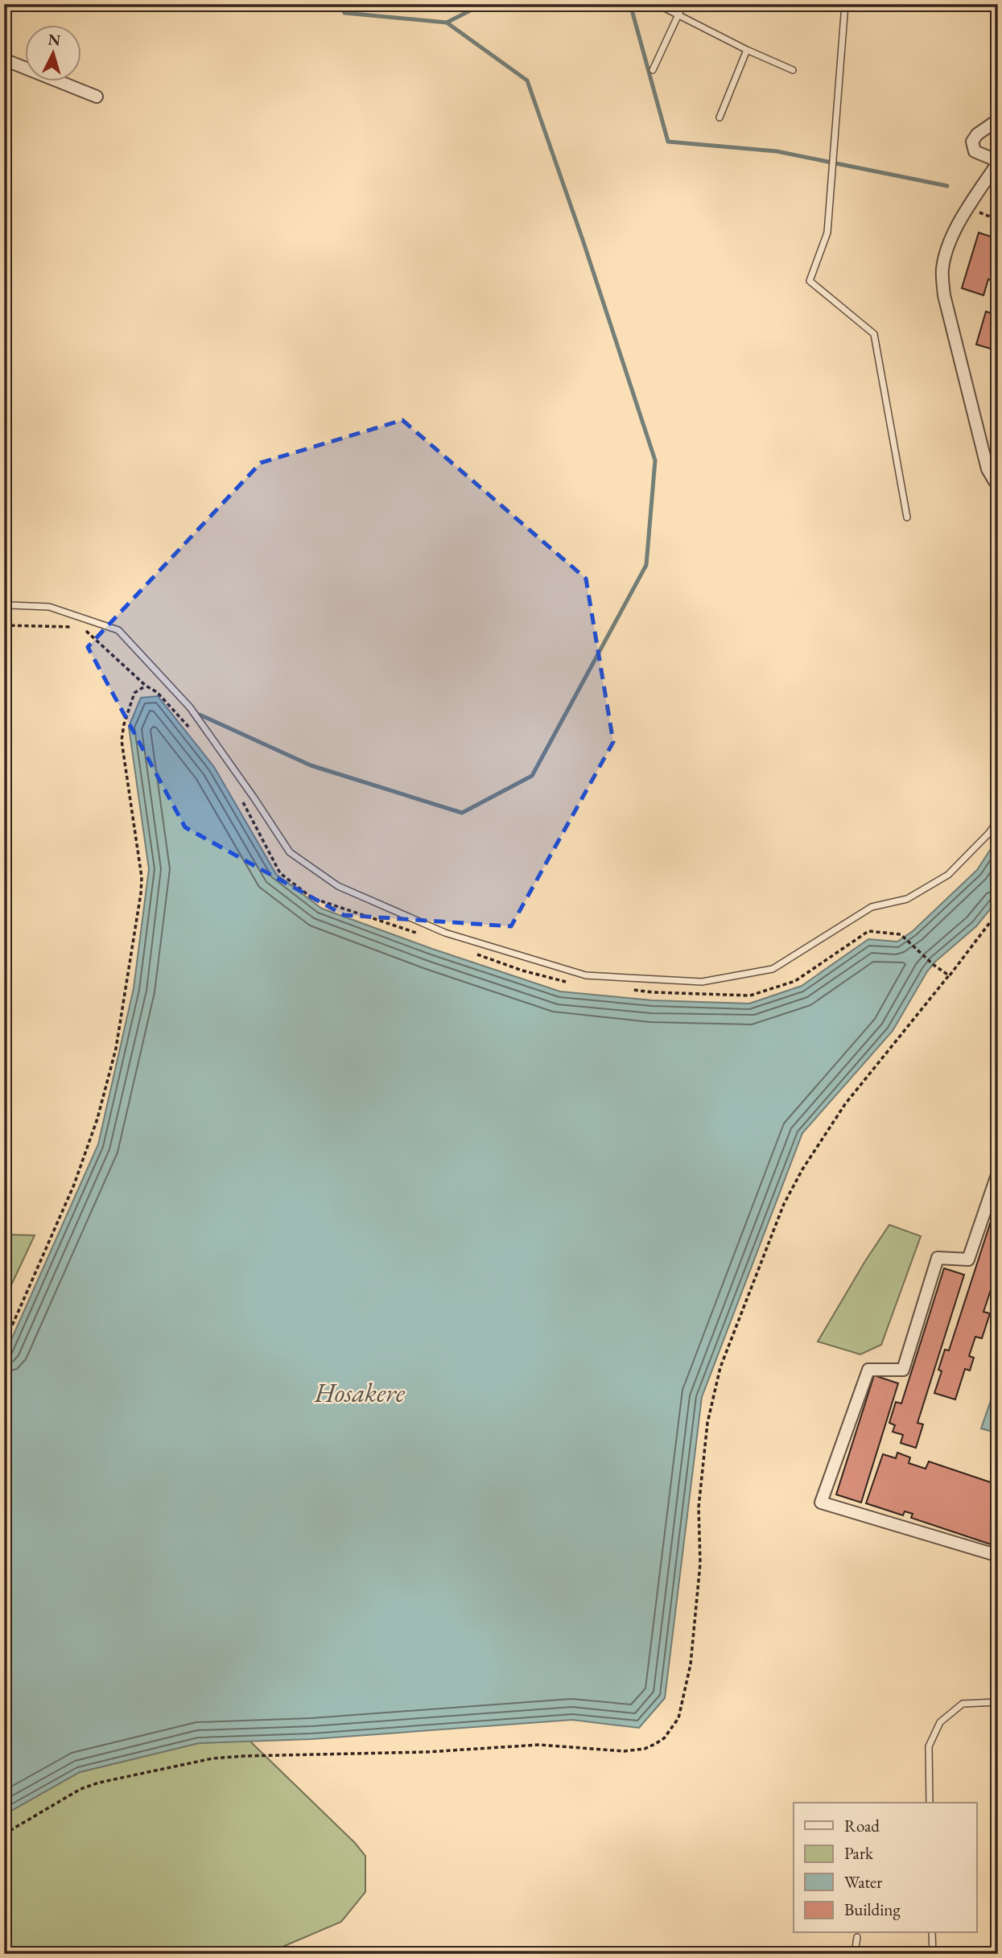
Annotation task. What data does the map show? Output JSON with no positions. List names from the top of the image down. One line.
{"water":["Hosakere"],"legend":["Road","Park","Water","Building"],"north":"top"}
